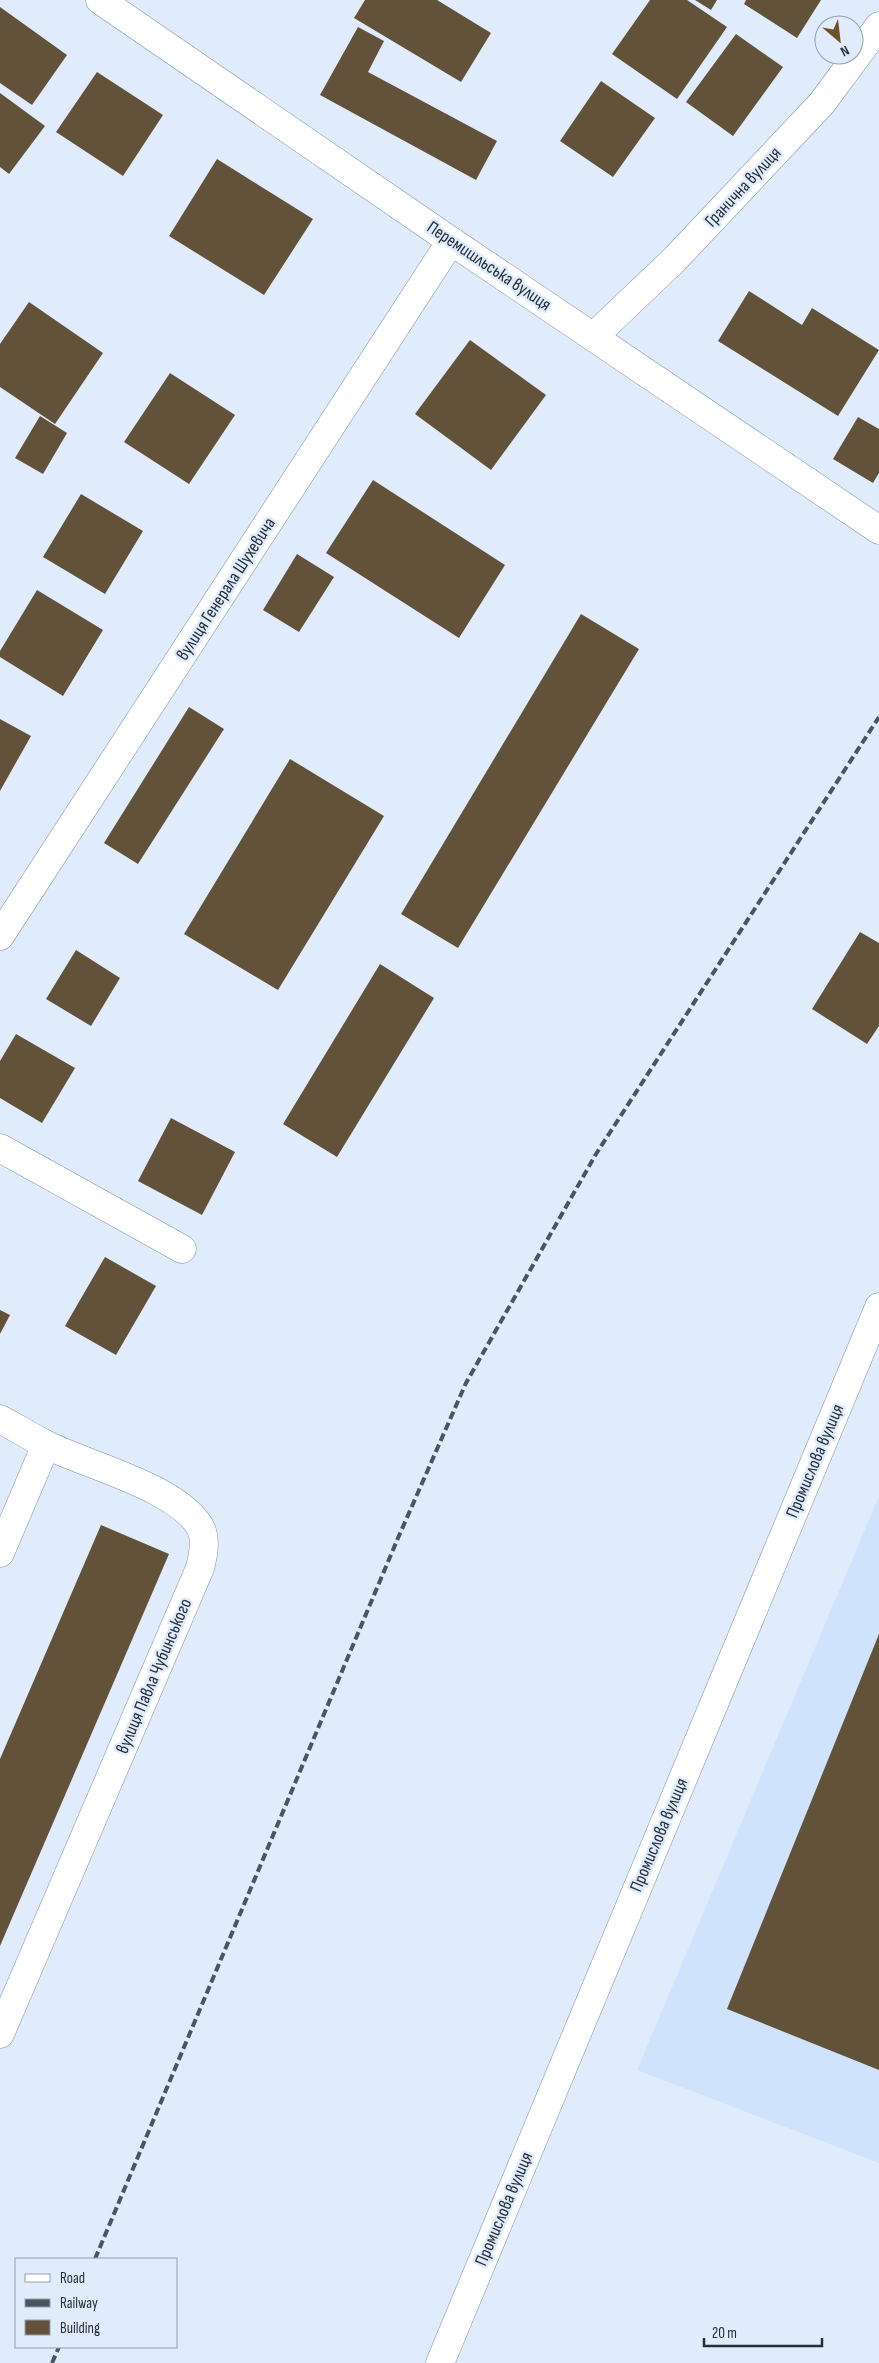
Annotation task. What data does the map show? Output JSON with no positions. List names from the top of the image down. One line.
{"streets":{"street":["Гранична вулиця","Перемишльська вулиця","вулиця Генерала Шухевича","Промислова вулиця","вулиця Павла Чубинського"]},"crossings":[["Гранична вулиця","Перемишльська вулиця"],["Перемишльська вулиця","вулиця Генерала Шухевича"]],"legend":["Road","Railway","Building"],"scale_bar":"20 m","north":"bottom right"}
